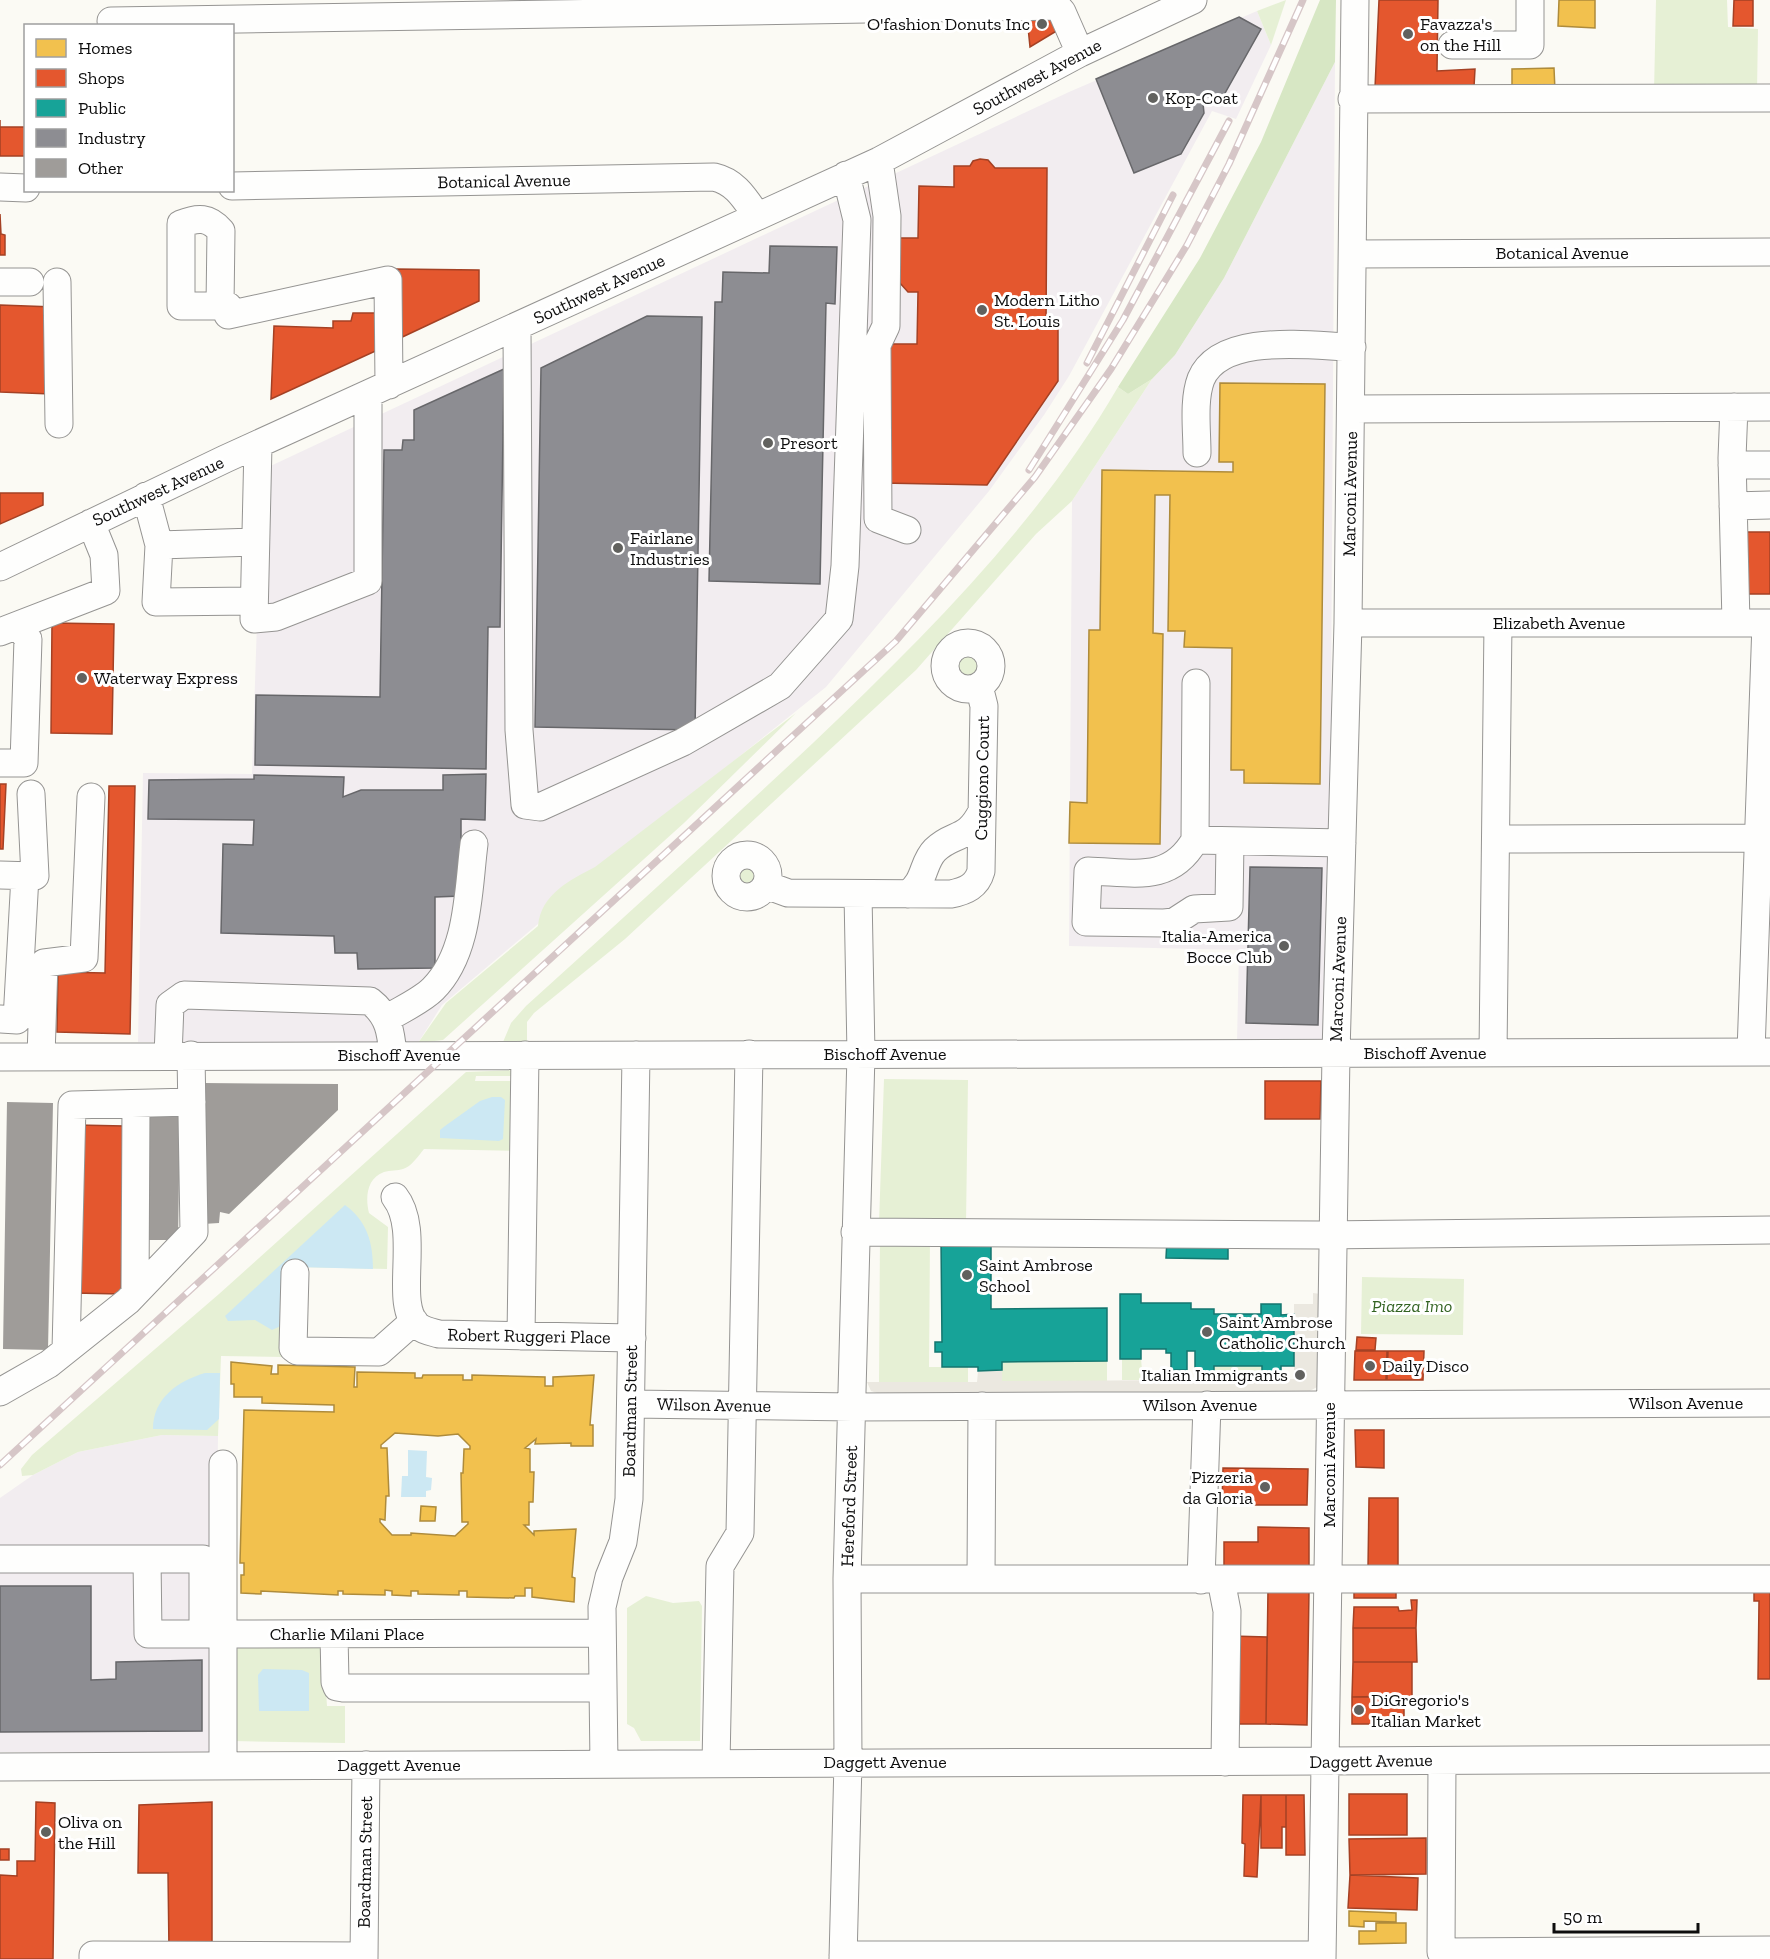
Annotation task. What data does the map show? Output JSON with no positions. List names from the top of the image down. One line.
{"streets":{"street":["Southwest Avenue","Botanical Avenue","Marconi Avenue","Elizabeth Avenue","Cuggiono Court","Bischoff Avenue","Robert Ruggeri Place","Wilson Avenue","Boardman Street","Hereford Street","Charlie Milani Place","Daggett Avenue"]},"crossings":[["Southwest Avenue","Botanical Avenue"],["Botanical Avenue","Marconi Avenue"],["Marconi Avenue","Elizabeth Avenue"],["Marconi Avenue","Bischoff Avenue"],["Marconi Avenue","Wilson Avenue"],["Marconi Avenue","Daggett Avenue"],["Bischoff Avenue","Boardman Street"],["Bischoff Avenue","Hereford Street"],["Robert Ruggeri Place","Boardman Street"],["Wilson Avenue","Boardman Street"],["Wilson Avenue","Hereford Street"],["Boardman Street","Charlie Milani Place"],["Boardman Street","Daggett Avenue"],["Hereford Street","Daggett Avenue"]],"parks":["Piazza Imo"],"places":["O'fashion Donuts Inc","Favazza's on the Hill","Kop-Coat","Modern Litho St. Louis","Presort","Fairlane Industries","Waterway Express","Italia-America Bocce Club","Saint Ambrose School","Saint Ambrose Catholic Church","Daily Disco","Italian Immigrants","Pizzeria da Gloria","DiGregorio's Italian Market","Oliva on the Hill"],"legend":["Homes","Shops","Public","Industry","Other"],"scale_bar":"50 m"}
